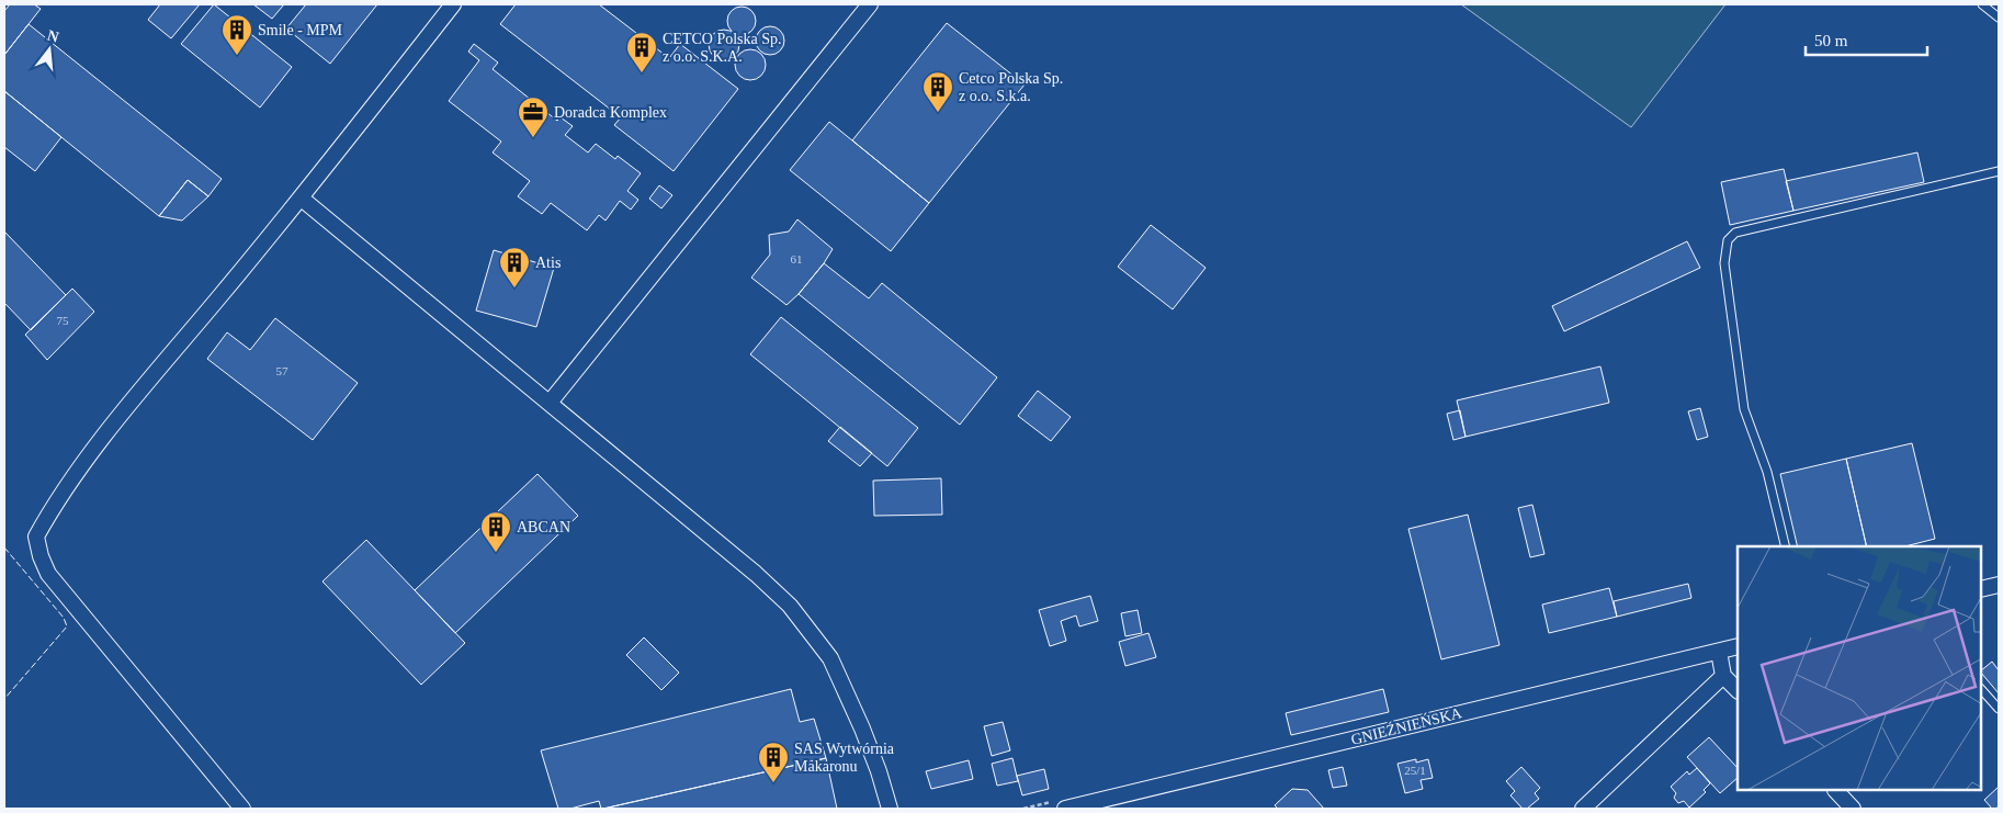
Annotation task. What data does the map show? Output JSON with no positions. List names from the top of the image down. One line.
{"streets":{"street":["GNIEŹNIEŃSKA"]},"places":{"building":["Smile - MPM","CETCO Polska Sp. z o.o. S.K.A.","Cetco Polska Sp. z o.o. S.k.a.","Atis","ABCAN","SAS Wytwórnia Makaronu"],"office":["Doradca Komplex"]},"house_numbers":["61","75","57","25/1"],"scale_bar":"50 m","north":"top"}
